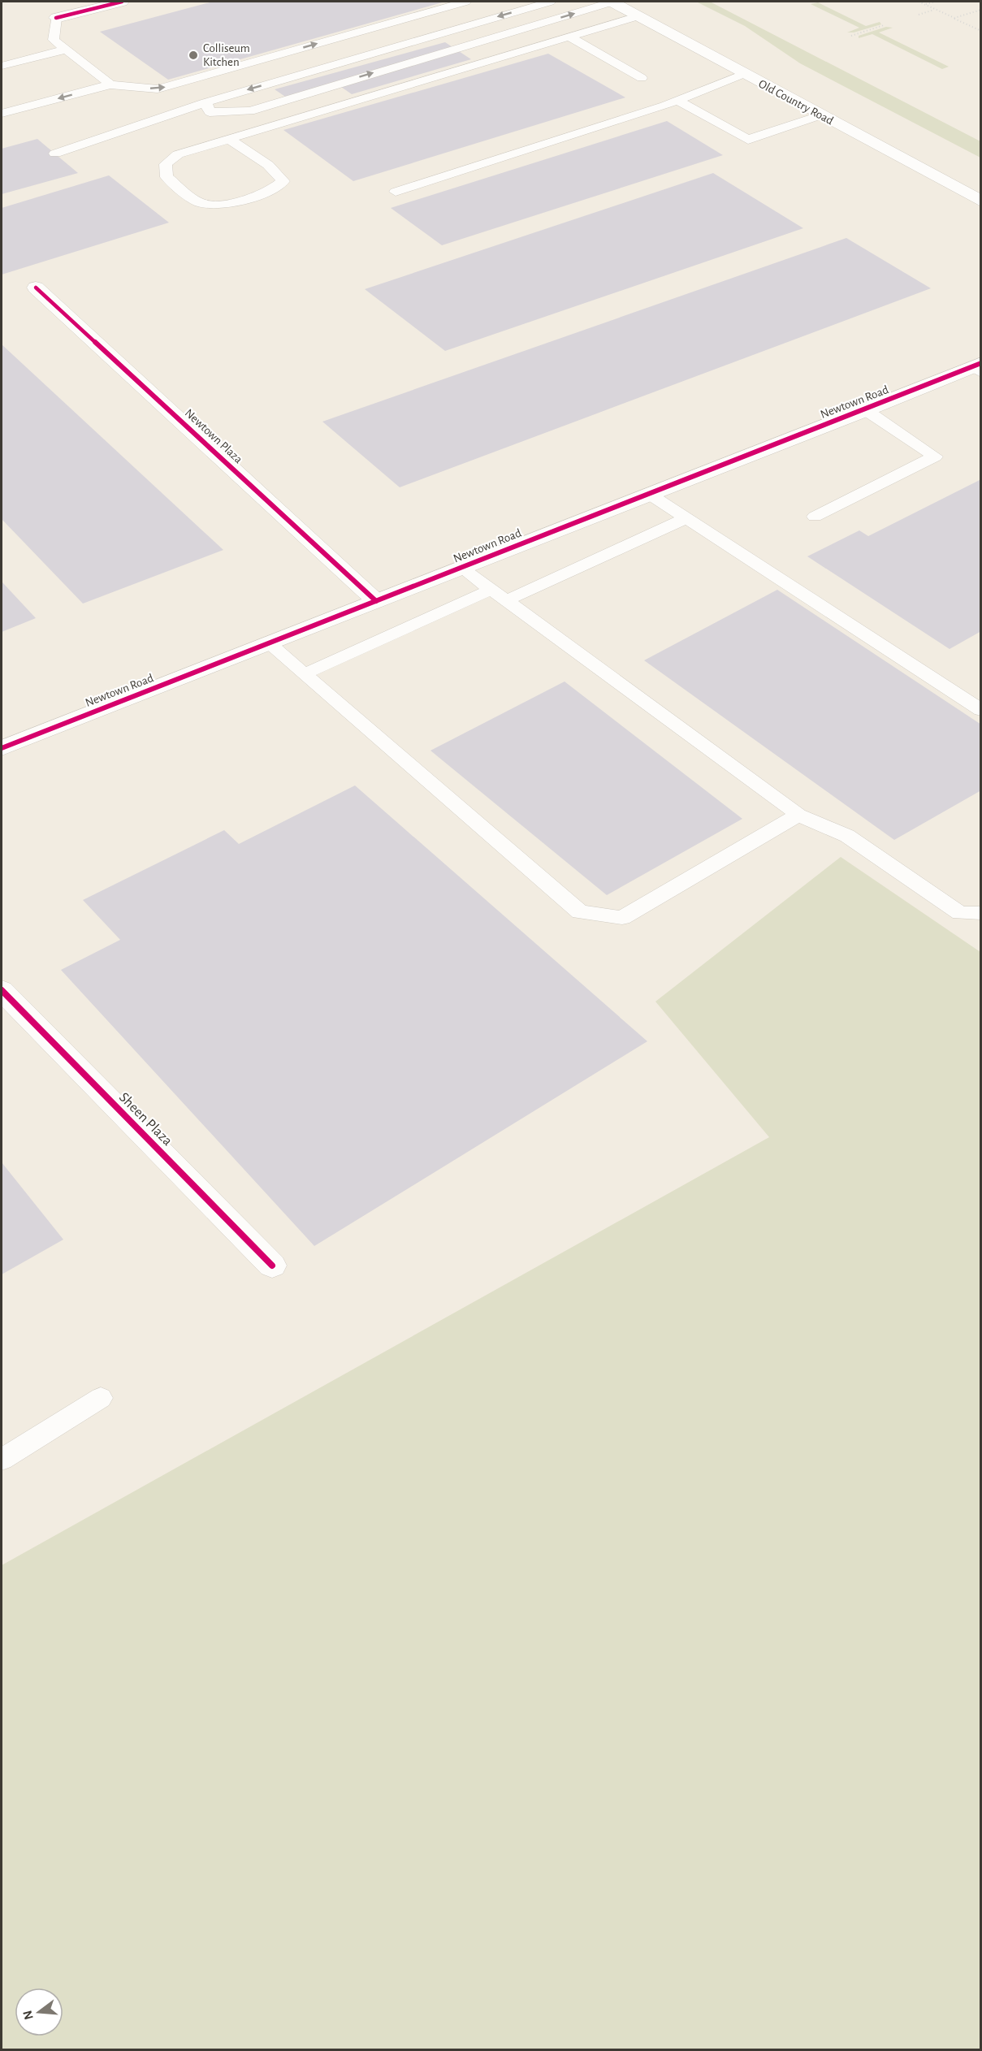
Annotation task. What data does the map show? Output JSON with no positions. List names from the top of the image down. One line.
{"streets":{"street":["Old Country Road","Newtown Road","Newtown Plaza","Sheen Plaza"]},"crossings":[["Newtown Road","Newtown Plaza"]],"places":["Colliseum Kitchen"],"north":"left"}
